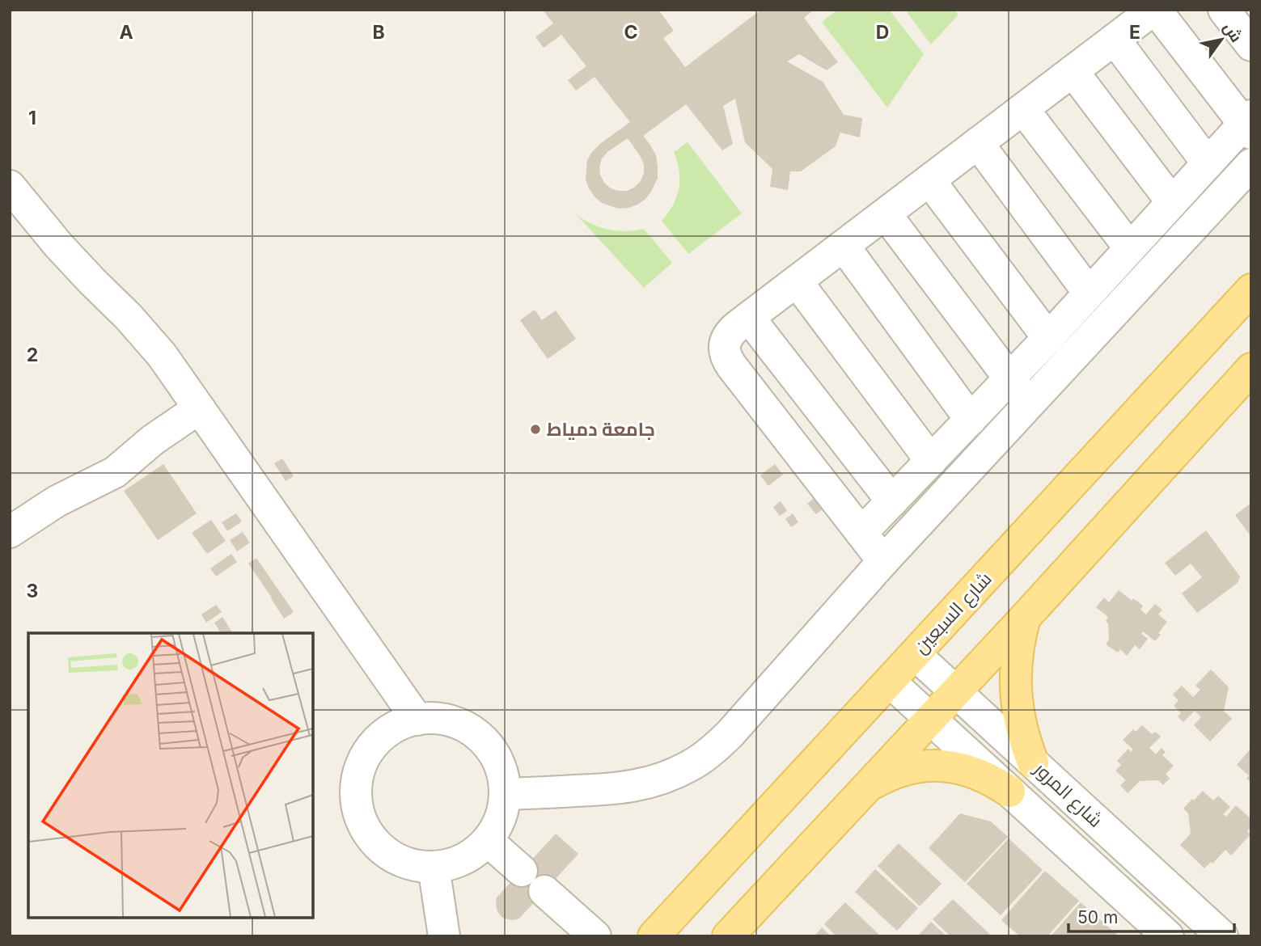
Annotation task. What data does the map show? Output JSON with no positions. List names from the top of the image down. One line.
{"streets":{"main road":["شارع السبعين"],"street":["شارع المرور"]},"crossings":[["شارع السبعين","شارع المرور"]],"places":["جامعة دمياط"],"scale_bar":"50 m","north":"top right","grid":{"columns":["A","B","C","D","E"],"rows":["1","2","3"]}}
